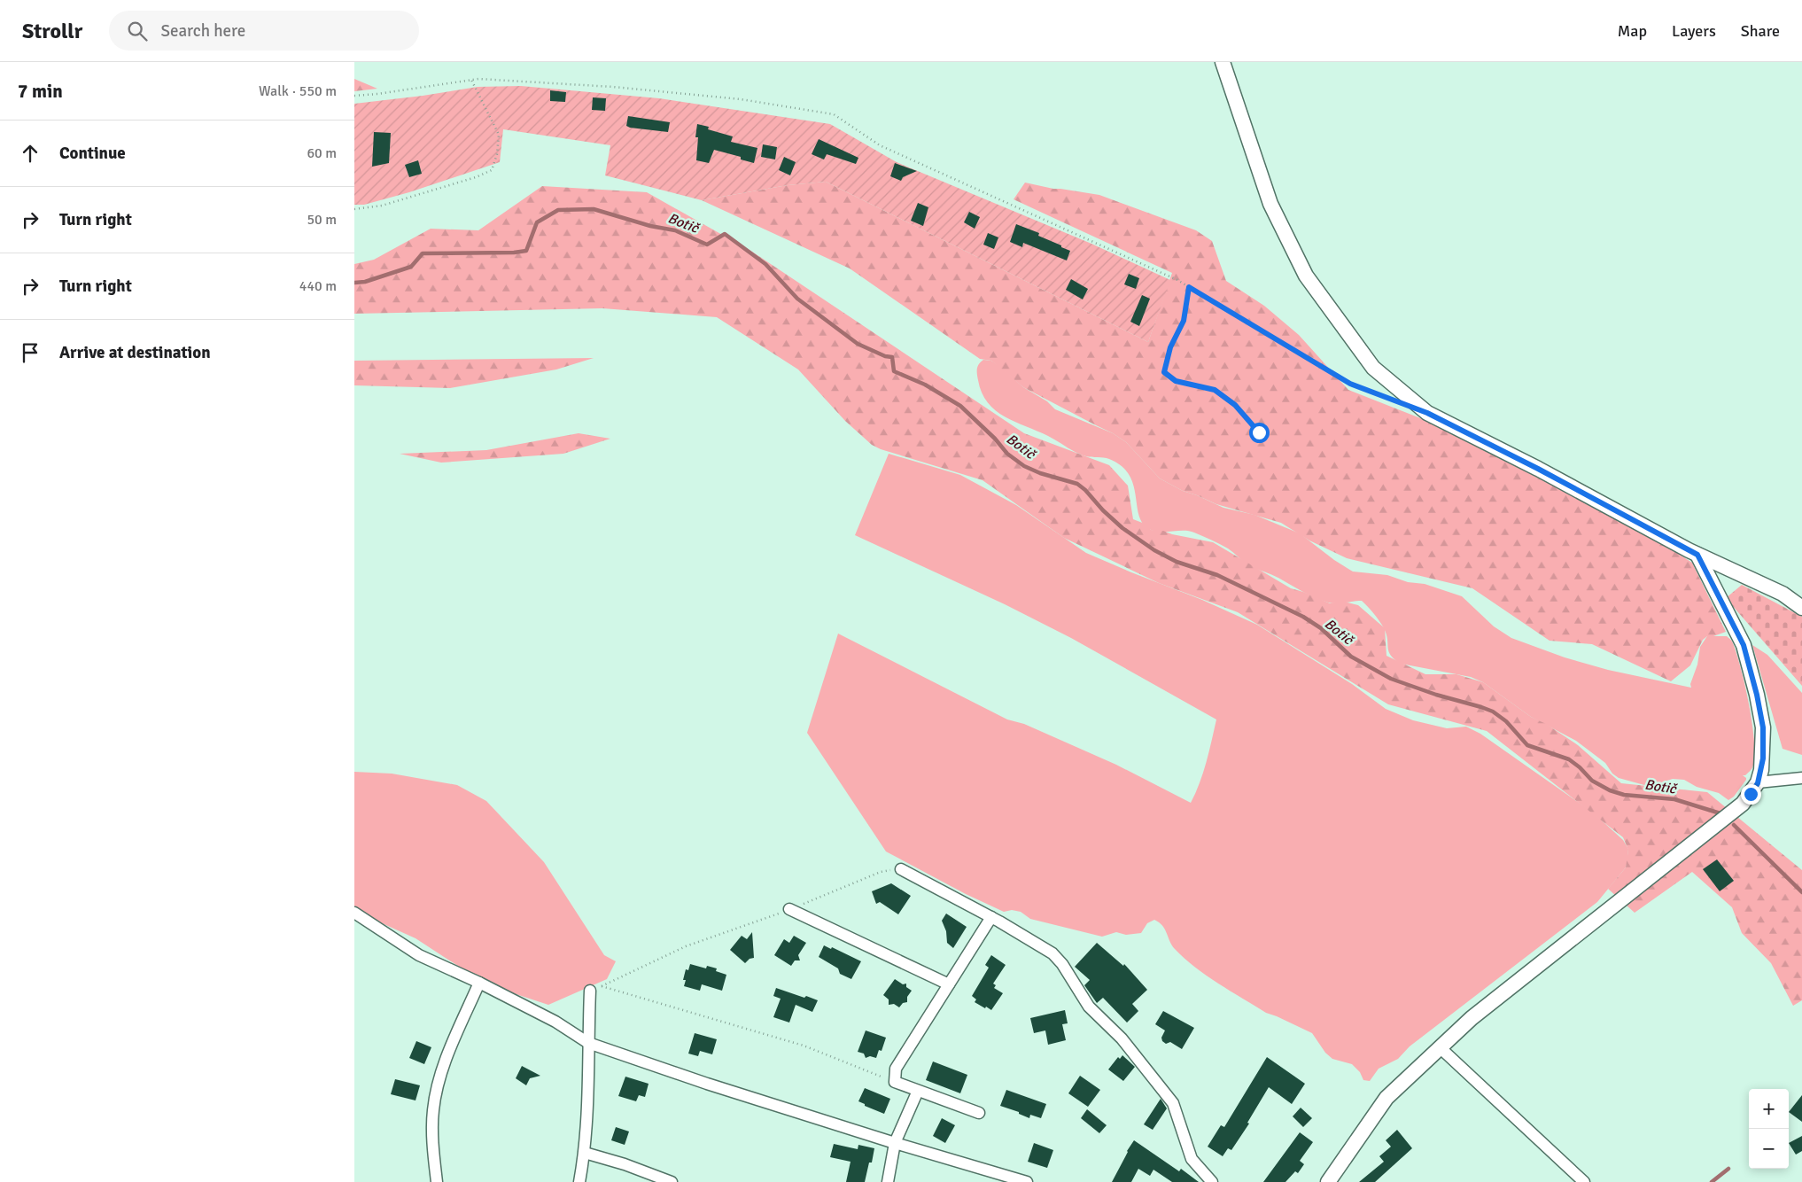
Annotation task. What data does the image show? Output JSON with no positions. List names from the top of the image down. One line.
{"water":["Botič"],"page":{"header":"Strollr","search":"Search here","nav":["Map","Layers","Share"],"heading":["7 min","Walk · 550 m"],"list":[["Continue","60 m"],["Turn right","50 m"],["Turn right","440 m"],"Arrive at destination"],"map_buttons":["+","−"]}}
